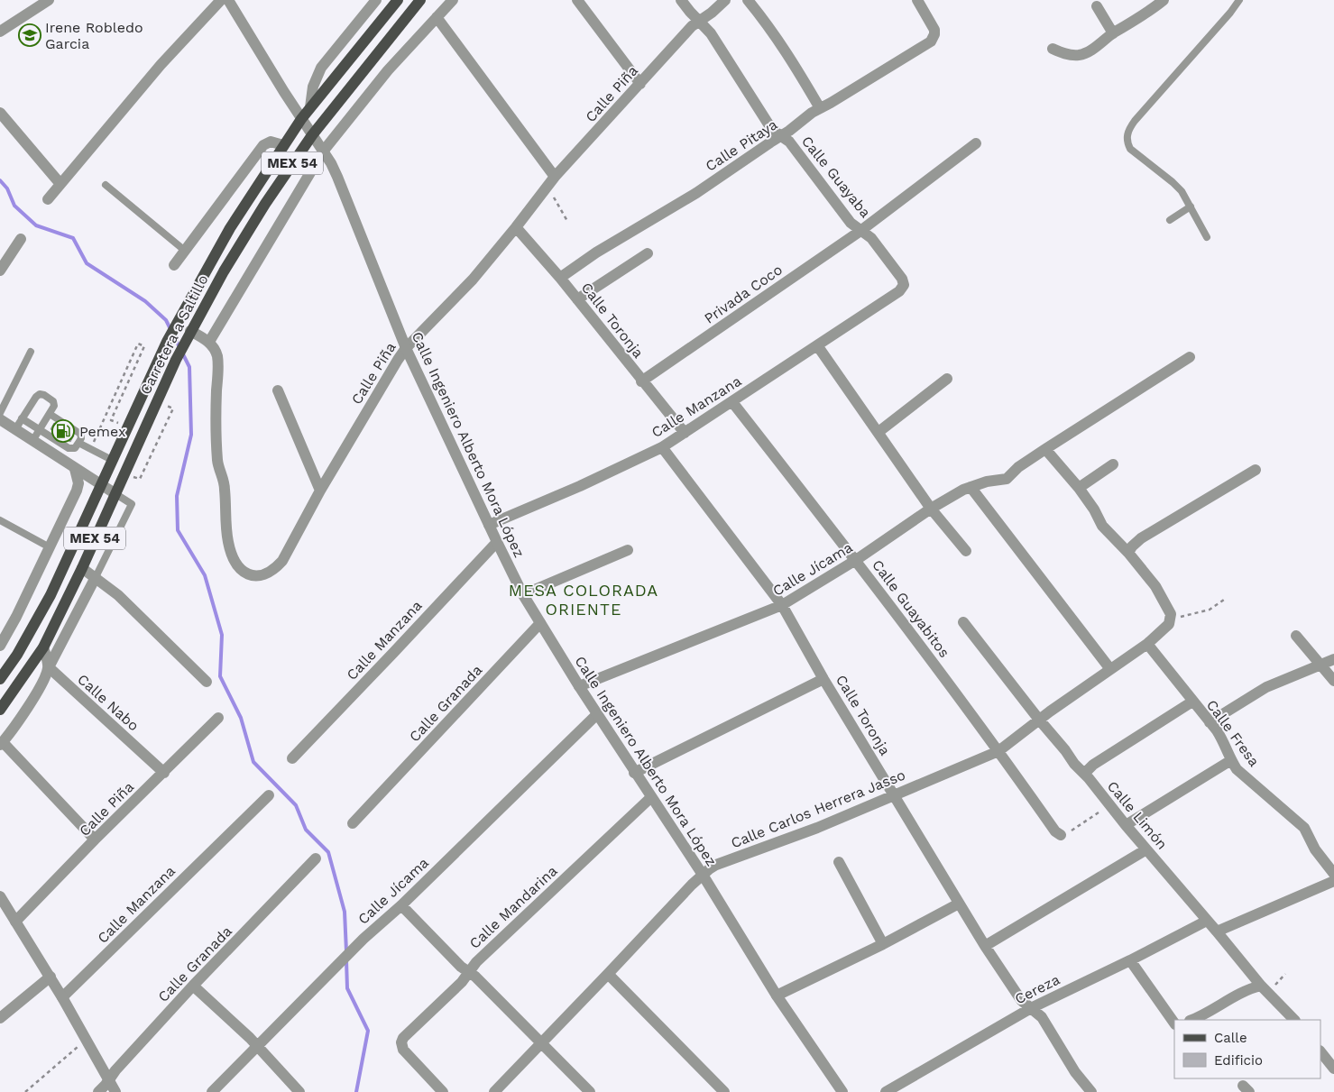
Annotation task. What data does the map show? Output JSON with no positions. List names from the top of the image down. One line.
{"streets":{"main road":["MEX 54","Carretera a Saltillo"],"street":["Calle Piña","Calle Pitaya","Calle Guayaba","Privada Coco","Calle Toronja","Calle Manzana","Calle Ingeniero Alberto Mora López","Calle Jícama","Calle Guayabitos","Calle Nabo","Calle Granada","Calle Fresa","Calle Carlos Herrera Jasso","Calle Limón","Calle Mandarina","Cereza"]},"crossings":[["Calle Piña","Calle Guayaba"],["Calle Piña","Calle Toronja"],["Calle Piña","Calle Ingeniero Alberto Mora López"],["Calle Piña","Calle Nabo"],["Calle Pitaya","Calle Guayaba"],["Calle Pitaya","Calle Toronja"],["Calle Guayaba","Privada Coco"],["Calle Guayaba","Calle Manzana"],["Privada Coco","Calle Toronja"],["Calle Toronja","Calle Manzana"],["Calle Toronja","Calle Jícama"],["Calle Toronja","Calle Carlos Herrera Jasso"],["Calle Toronja","Cereza"],["Carretera a Saltillo","Calle Ingeniero Alberto Mora López"],["Calle Manzana","Calle Ingeniero Alberto Mora López"],["Calle Manzana","Calle Guayabitos"],["Calle Ingeniero Alberto Mora López","Calle Jícama"],["Calle Ingeniero Alberto Mora López","Calle Granada"],["Calle Ingeniero Alberto Mora López","Calle Carlos Herrera Jasso"],["Calle Ingeniero Alberto Mora López","Calle Mandarina"],["Calle Jícama","Calle Guayabitos"],["Calle Guayabitos","Calle Carlos Herrera Jasso"],["Calle Fresa","Calle Carlos Herrera Jasso"],["Calle Carlos Herrera Jasso","Calle Limón"],["Calle Limón","Cereza"]],"districts":["MESA COLORADA ORIENTE"],"places":{"school or university":["Irene Robledo Garcia"],"fuel station":["Pemex"]},"legend":["Calle","Edificio"]}
